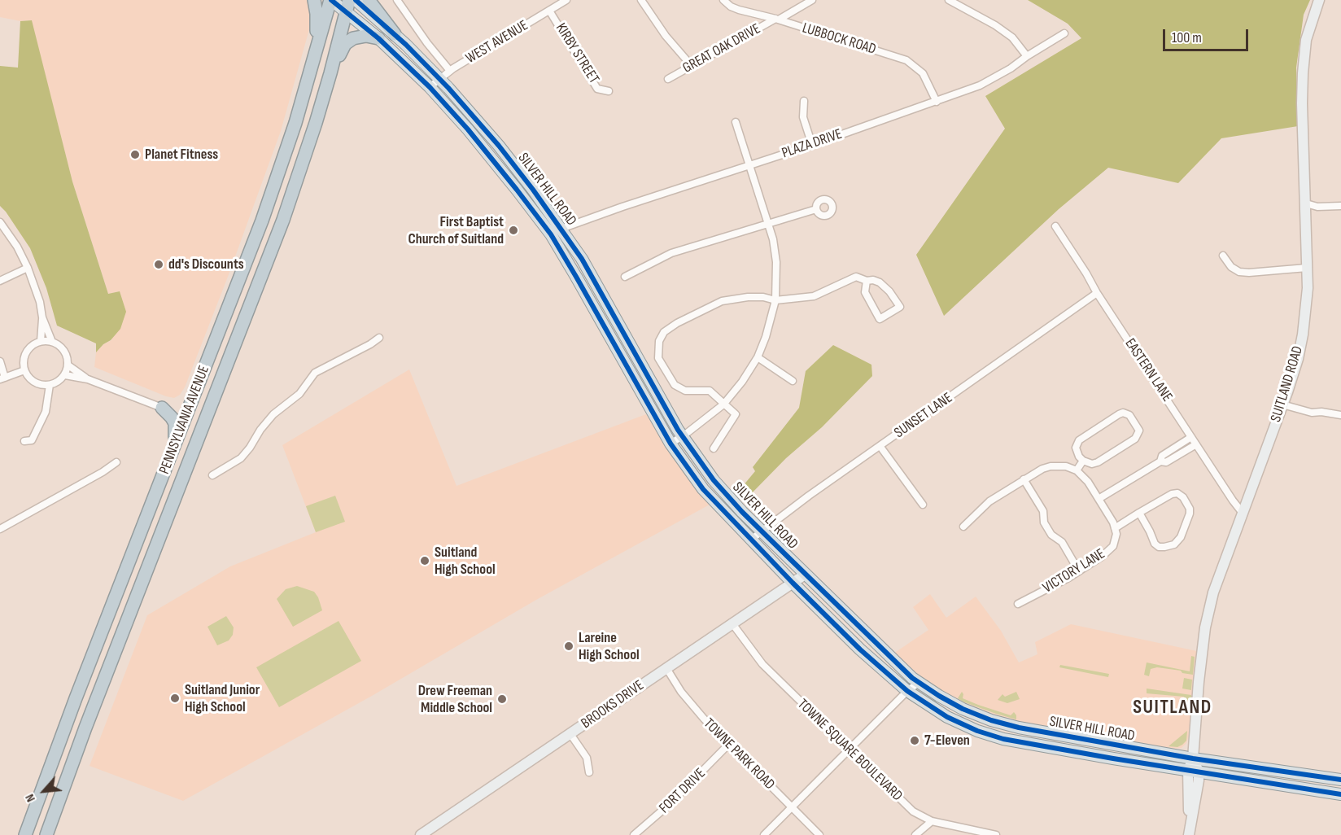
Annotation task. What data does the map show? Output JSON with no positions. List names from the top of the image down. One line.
{"streets":{"highway":["PENNSYLVANIA AVENUE"],"main road":["SILVER HILL ROAD","SUITLAND ROAD","BROOKS DRIVE"],"street":["LUBBOCK ROAD","WEST AVENUE","GREAT OAK DRIVE","KIRBY STREET","PLAZA DRIVE","EASTERN LANE","SUNSET LANE","VICTORY LANE","TOWNE SQUARE BOULEVARD","TOWNE PARK ROAD","FORT DRIVE"]},"crossings":[["LUBBOCK ROAD","GREAT OAK DRIVE"],["LUBBOCK ROAD","PLAZA DRIVE"],["WEST AVENUE","KIRBY STREET"],["WEST AVENUE","SILVER HILL ROAD"],["PLAZA DRIVE","SILVER HILL ROAD"],["SILVER HILL ROAD","SUITLAND ROAD"],["SILVER HILL ROAD","SUNSET LANE"],["SILVER HILL ROAD","PENNSYLVANIA AVENUE"],["SILVER HILL ROAD","BROOKS DRIVE"],["EASTERN LANE","SUITLAND ROAD"],["EASTERN LANE","SUNSET LANE"],["BROOKS DRIVE","TOWNE SQUARE BOULEVARD"],["BROOKS DRIVE","TOWNE PARK ROAD"],["TOWNE PARK ROAD","FORT DRIVE"]],"districts":["SUITLAND"],"places":["Planet Fitness","First Baptist Church of Suitland","dd's Discounts","Suitland High School","Lareine High School","Suitland Junior High School","Drew Freeman Middle School","7-Eleven"],"scale_bar":"100 m","north":"bottom left"}
